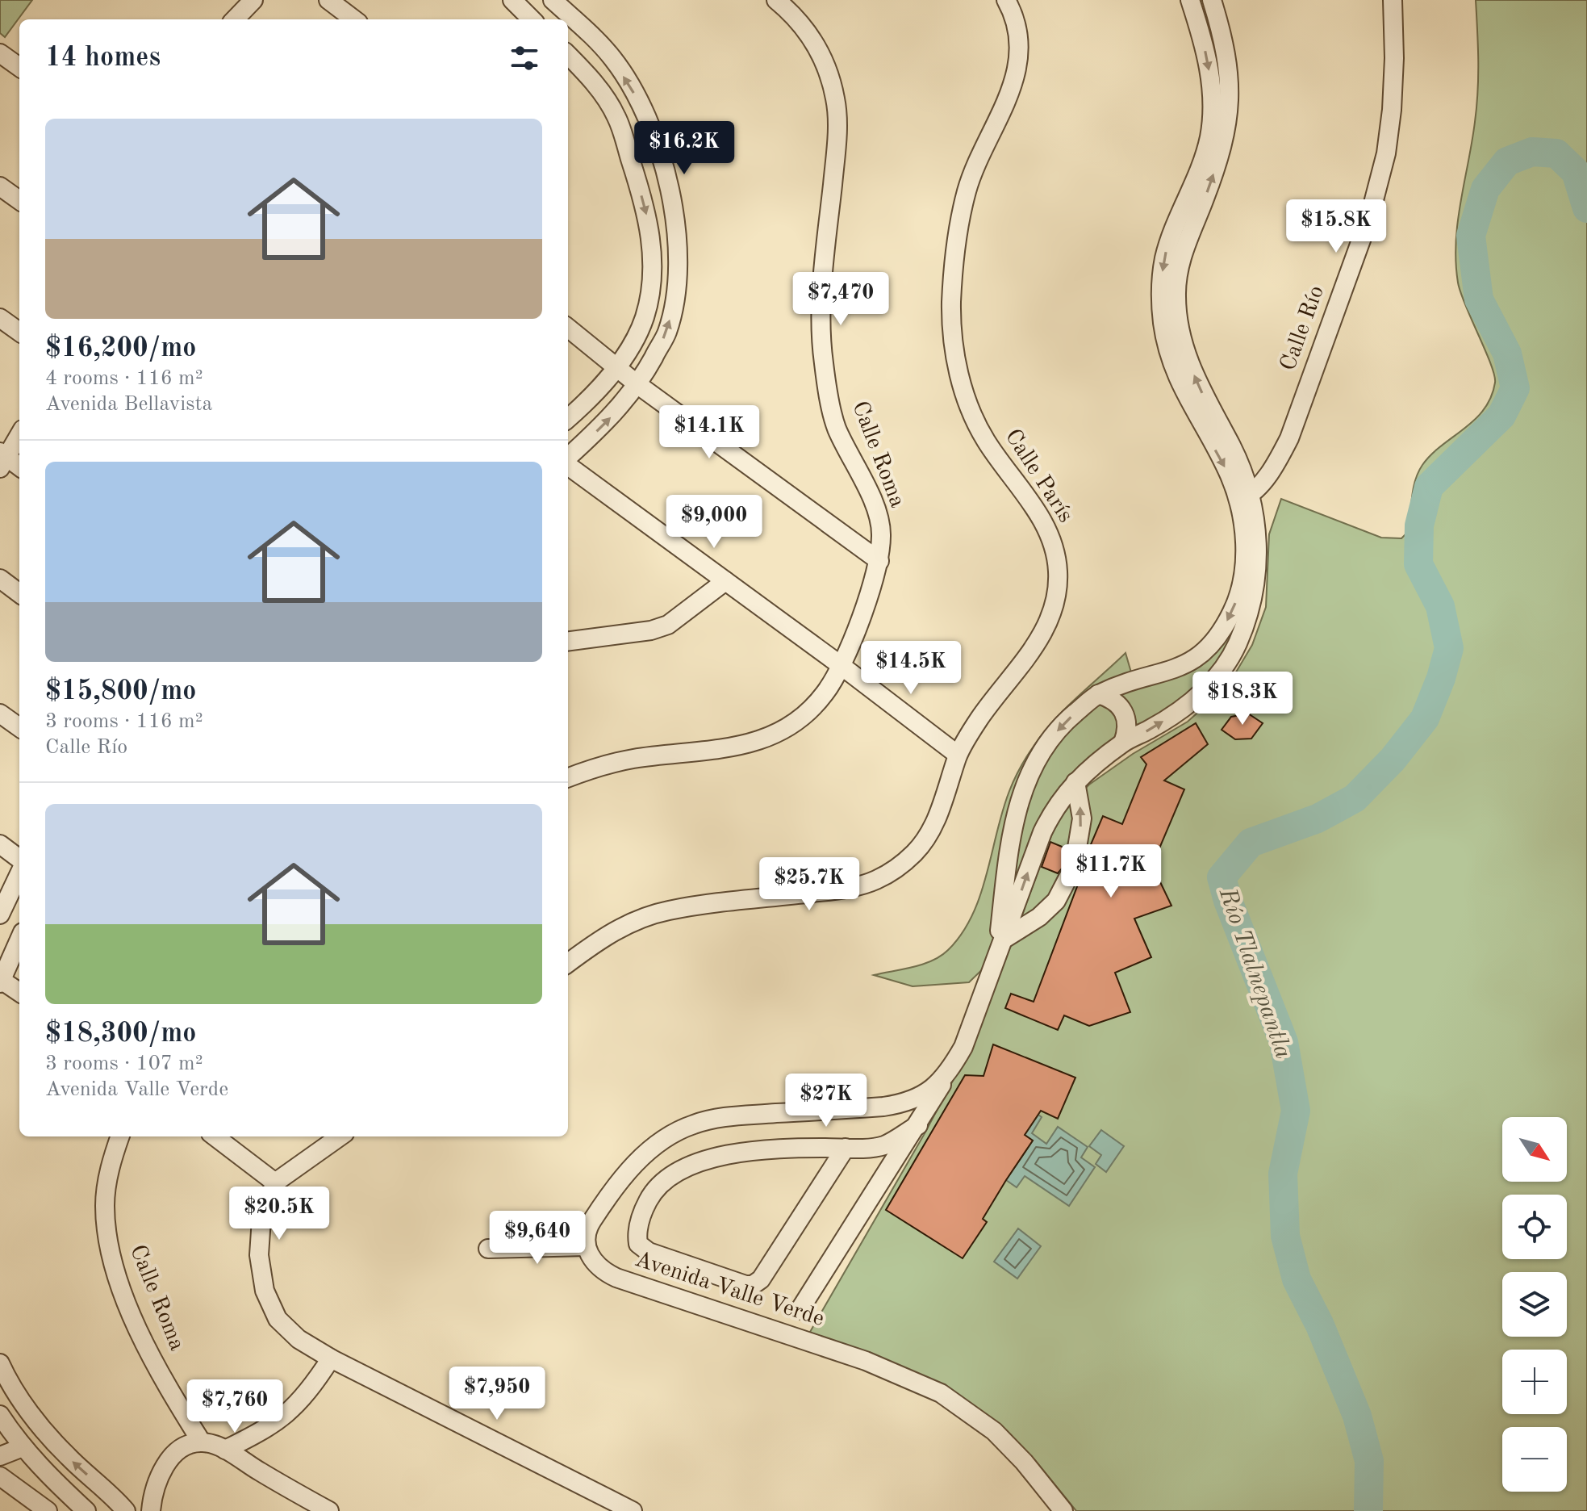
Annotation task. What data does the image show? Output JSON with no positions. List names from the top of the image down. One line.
{"streets":{"street":["Calle Río","Calle Roma","Calle París","Avenida Valle Verde"]},"water":["Río Tlalnepantla"],"north":"bottom right","page":{"heading":"14 homes","list":[{"name":"$16,200/mo","note":"4 rooms · 116 m² · Avenida Bellavista"},{"name":"$15,800/mo","note":"3 rooms · 116 m² · Calle Río"},{"name":"$18,300/mo","note":"3 rooms · 107 m² · Avenida Valle Verde"}],"price":["$16.2K","$15.8K","$7,470","$14.1K","$9,000","$14.5K","$18.3K","$11.7K","$25.7K","$27K","$20.5K","$9,640","$7,950","$7,760"],"map_buttons":["+","−"]}}
